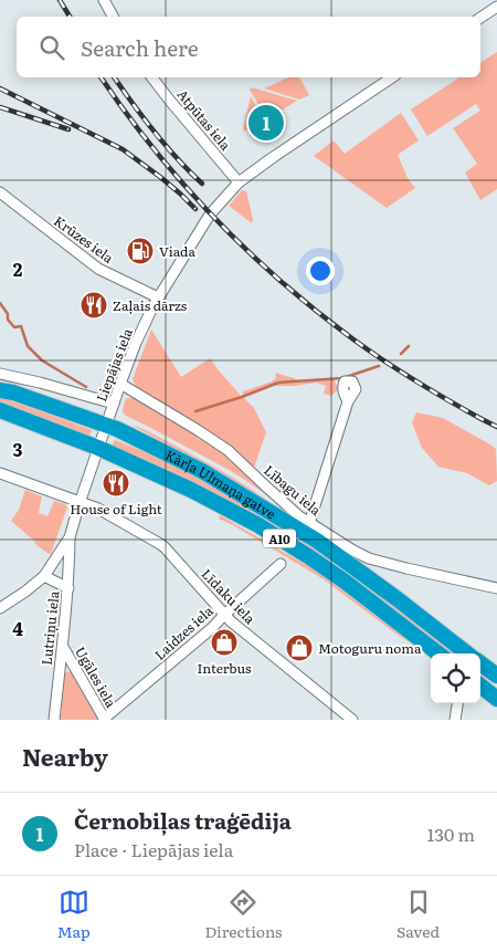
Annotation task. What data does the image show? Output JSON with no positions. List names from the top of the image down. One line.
{"streets":{"highway":["Kārļa Ulmaņa gatve","A10"],"street":["Atpūtas iela","Krūzes iela","Liepājas iela","Lībagu iela","Līdaku iela","Lutriņu iela","Laidzes iela","Ugāles iela"]},"crossings":[["Atpūtas iela","Liepājas iela"],["Krūzes iela","Liepājas iela"],["Liepājas iela","Kārļa Ulmaņa gatve"],["Liepājas iela","Lībagu iela"],["Liepājas iela","Līdaku iela"],["Liepājas iela","Lutriņu iela"],["Līdaku iela","Laidzes iela"],["Lutriņu iela","Ugāles iela"],["Laidzes iela","Ugāles iela"]],"places":{"fuel station":["Viada"],"restaurant":["Zaļais dārzs","House of Light"],"shop":["Interbus","Motoguru noma"]},"page":{"search":"Search here","pins":"1","heading":"Nearby","list":[{"mark":"1","name":"Černobiļas traģēdija","note":"Place · Liepājas iela","value":"130 m"}],"nav":["Map","Directions","Saved"]},"grid":{"rows":["2","3","4"]}}
